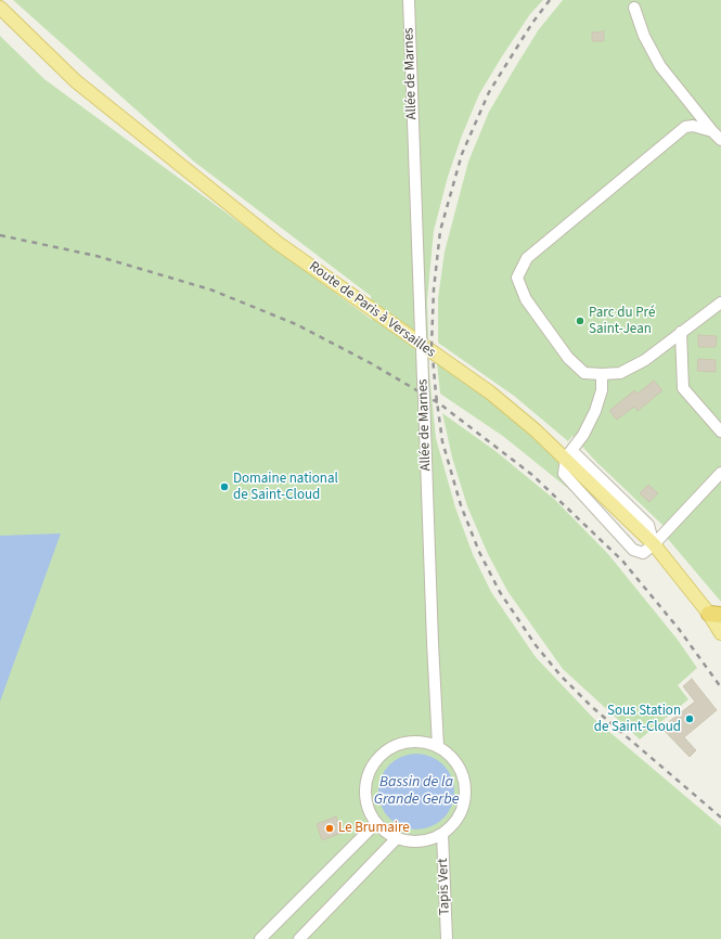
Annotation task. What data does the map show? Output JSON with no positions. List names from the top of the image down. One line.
{"streets":{"main road":["Route de Paris à Versailles"],"street":["Allée de Marnes","Tapis Vert"]},"crossings":[["Allée de Marnes","Tapis Vert"]],"water":["Bassin de la Grande Gerbe"],"places":["Parc du Pré Saint-Jean","Domaine national de Saint-Cloud","Sous Station de Saint-Cloud","Le Brumaire"]}
